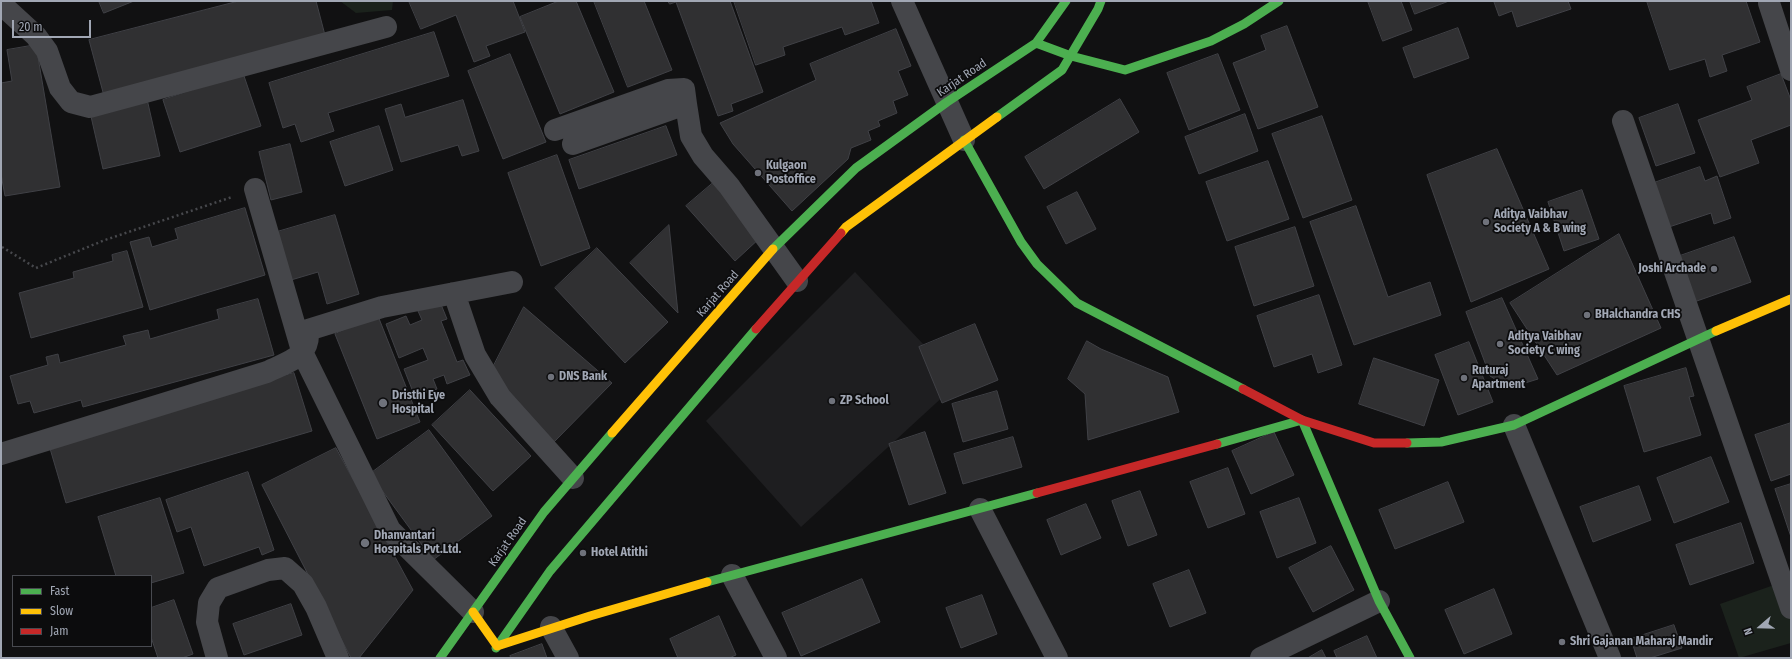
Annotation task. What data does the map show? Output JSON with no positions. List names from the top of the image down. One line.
{"streets":{"street":["Karjat Road"]},"places":["Kulgaon Postoffice","Aditya Vaibhav Society A & B wing","Joshi Archade","BHalchandra CHS","Aditya Vaibhav Society C wing","DNS Bank","Ruturaj Apartment","ZP School","Dristhi Eye Hospital","Dhanvantari Hospitals Pvt.Ltd.","Hotel Atithi","Shri Gajanan Maharaj Mandir"],"legend":["Fast","Slow","Jam"],"scale_bar":"20 m","north":"left"}
